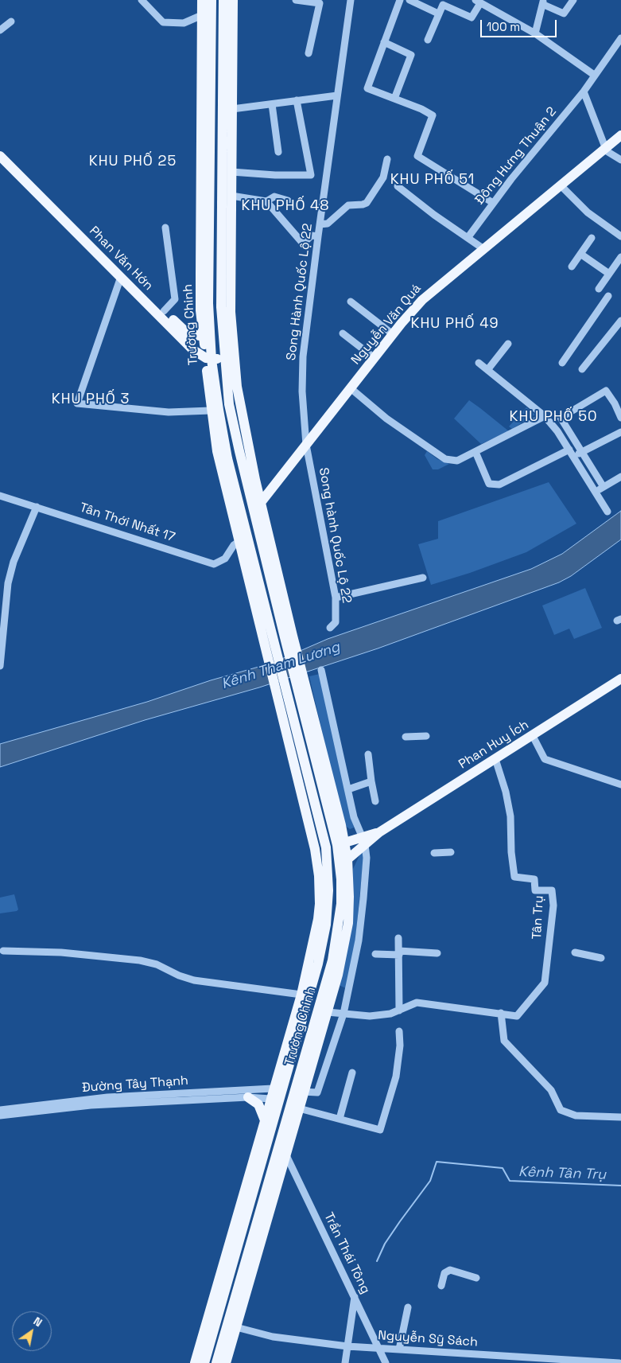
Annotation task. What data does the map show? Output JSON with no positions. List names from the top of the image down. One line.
{"streets":{"main road":["Phan Văn Hớn","Trường Chinh","Nguyễn Văn Quá","Phan Huy Ích"],"street":["Đông Hưng Thuận 2","Song Hành Quốc Lộ 22","Tân Thới Nhất 17","Song hành Quốc Lộ 22","Tân Trụ","Đường Tây Thạnh","Trần Thái Tông","Nguyễn Sỹ Sách"]},"crossings":[["Phan Văn Hớn","Trường Chinh"],["Song Hành Quốc Lộ 22","Nguyễn Văn Quá"],["Song Hành Quốc Lộ 22","Song hành Quốc Lộ 22"],["Trường Chinh","Tân Thới Nhất 17"],["Trường Chinh","Đường Tây Thạnh"],["Trường Chinh","Trần Thái Tông"],["Trường Chinh","Nguyễn Sỹ Sách"],["Nguyễn Văn Quá","Song hành Quốc Lộ 22"],["Phan Huy Ích","Tân Trụ"],["Trần Thái Tông","Nguyễn Sỹ Sách"]],"districts":["KHU PHỐ 25","KHU PHỐ 51","KHU PHỐ 48","KHU PHỐ 49","KHU PHỐ 3","KHU PHỐ 50"],"water":["Kênh Tham Lương","Kênh Tân Trụ"],"scale_bar":"100 m","north":"top right"}
